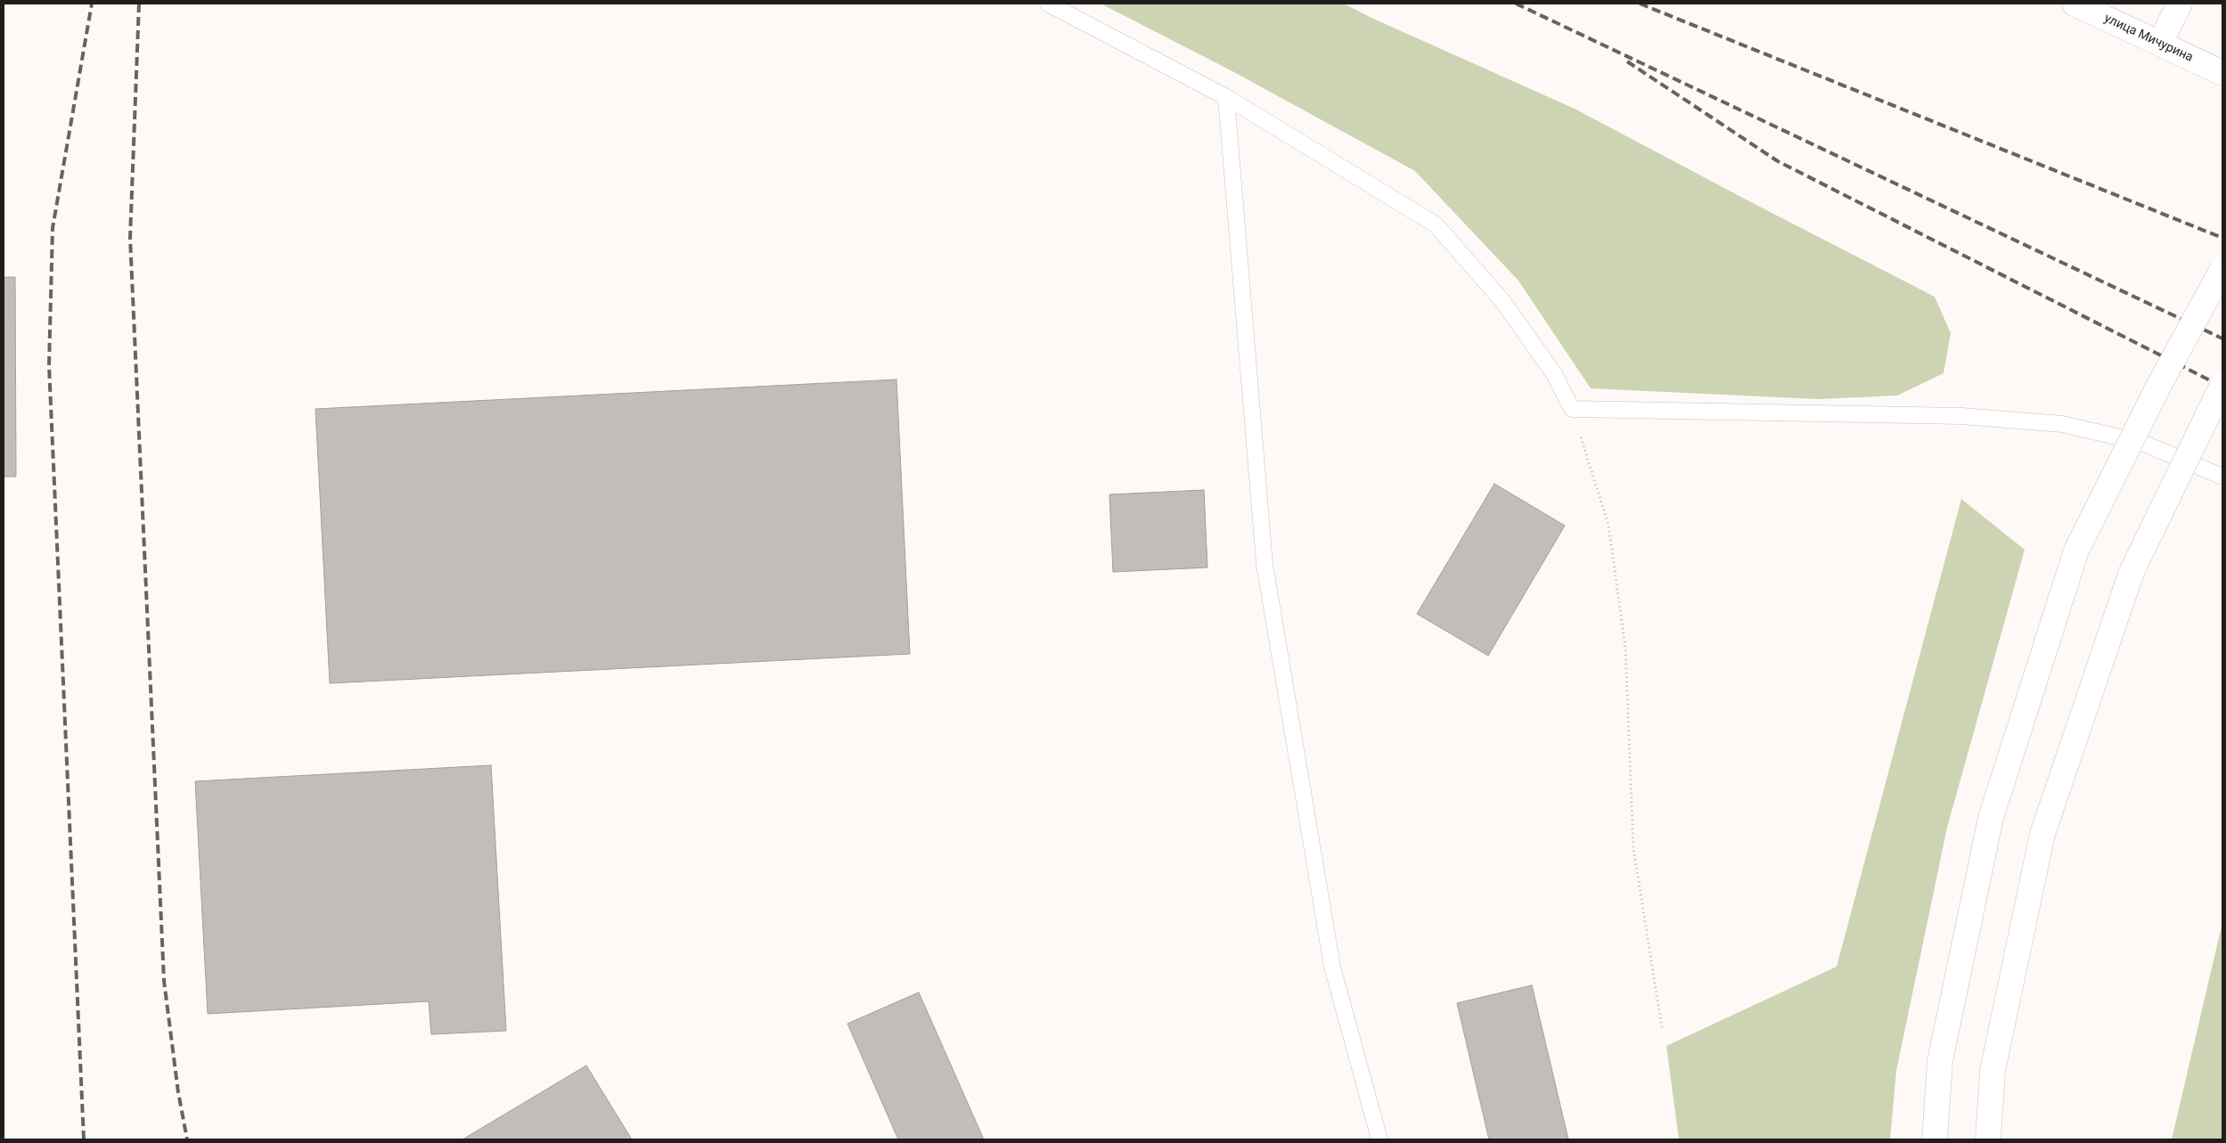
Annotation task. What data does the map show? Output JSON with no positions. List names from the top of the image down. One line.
{"streets":{"main road":["улица Мичурина"]}}
